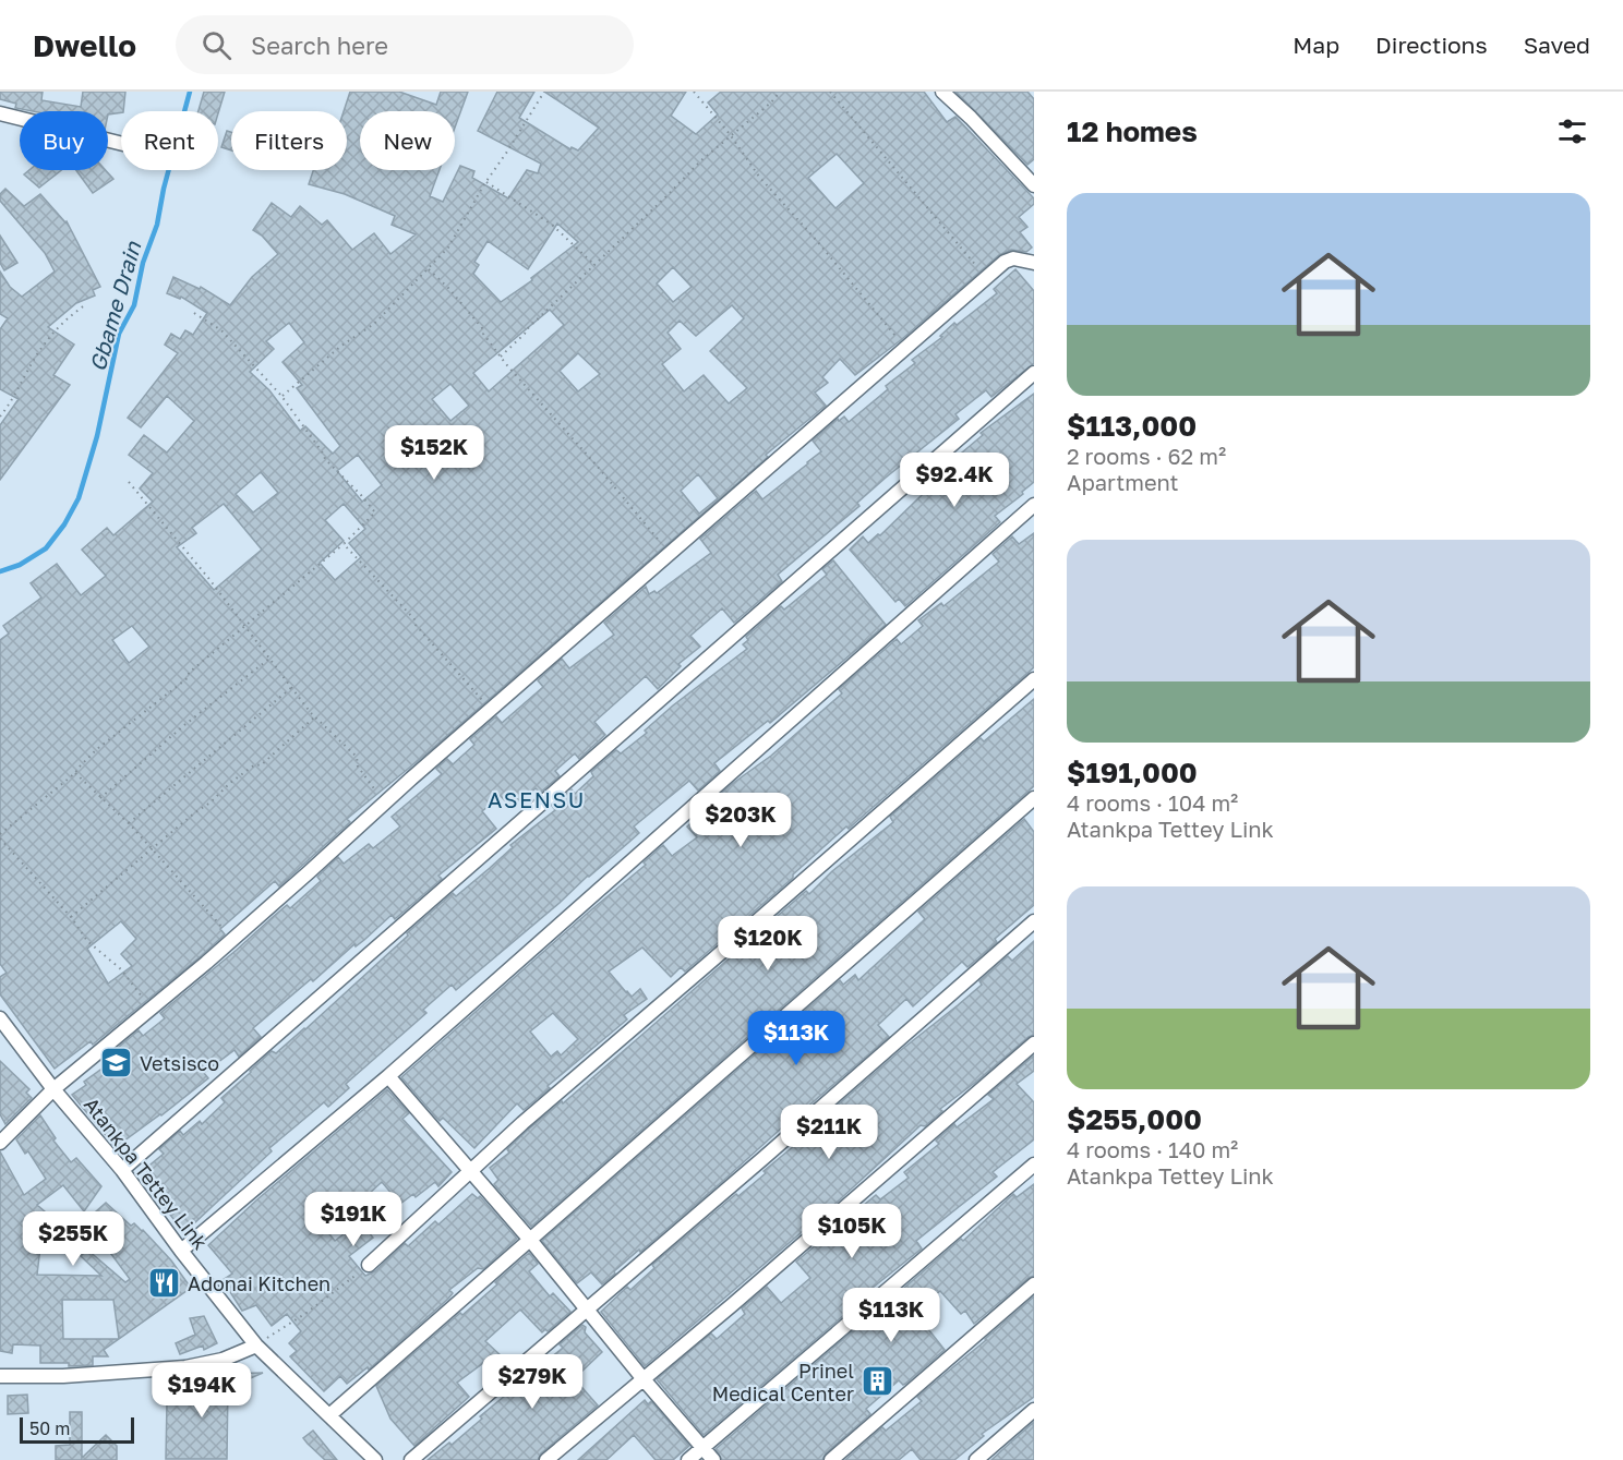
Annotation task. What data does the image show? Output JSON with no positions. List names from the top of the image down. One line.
{"streets":{"street":["Atankpa Tettey Link"]},"districts":["ASENSU"],"water":["Gbame Drain"],"places":{"school or university":["Vetsisco"],"restaurant":["Adonai Kitchen"],"building":["Prinel Medical Center"]},"scale_bar":"50 m","page":{"header":"Dwello","search":"Search here","nav":["Map","Directions","Saved"],"heading":"12 homes","chip":["Buy","Rent","Filters","New"],"list":[{"name":"$113,000","note":"2 rooms · 62 m² · Apartment"},{"name":"$191,000","note":"4 rooms · 104 m² · Atankpa Tettey Link"},{"name":"$255,000","note":"4 rooms · 140 m² · Atankpa Tettey Link"}],"price":["$152K","$92.4K","$203K","$120K","$113K","$211K","$191K","$105K","$255K","$113K","$279K","$194K"],"scale":"50 m"}}
